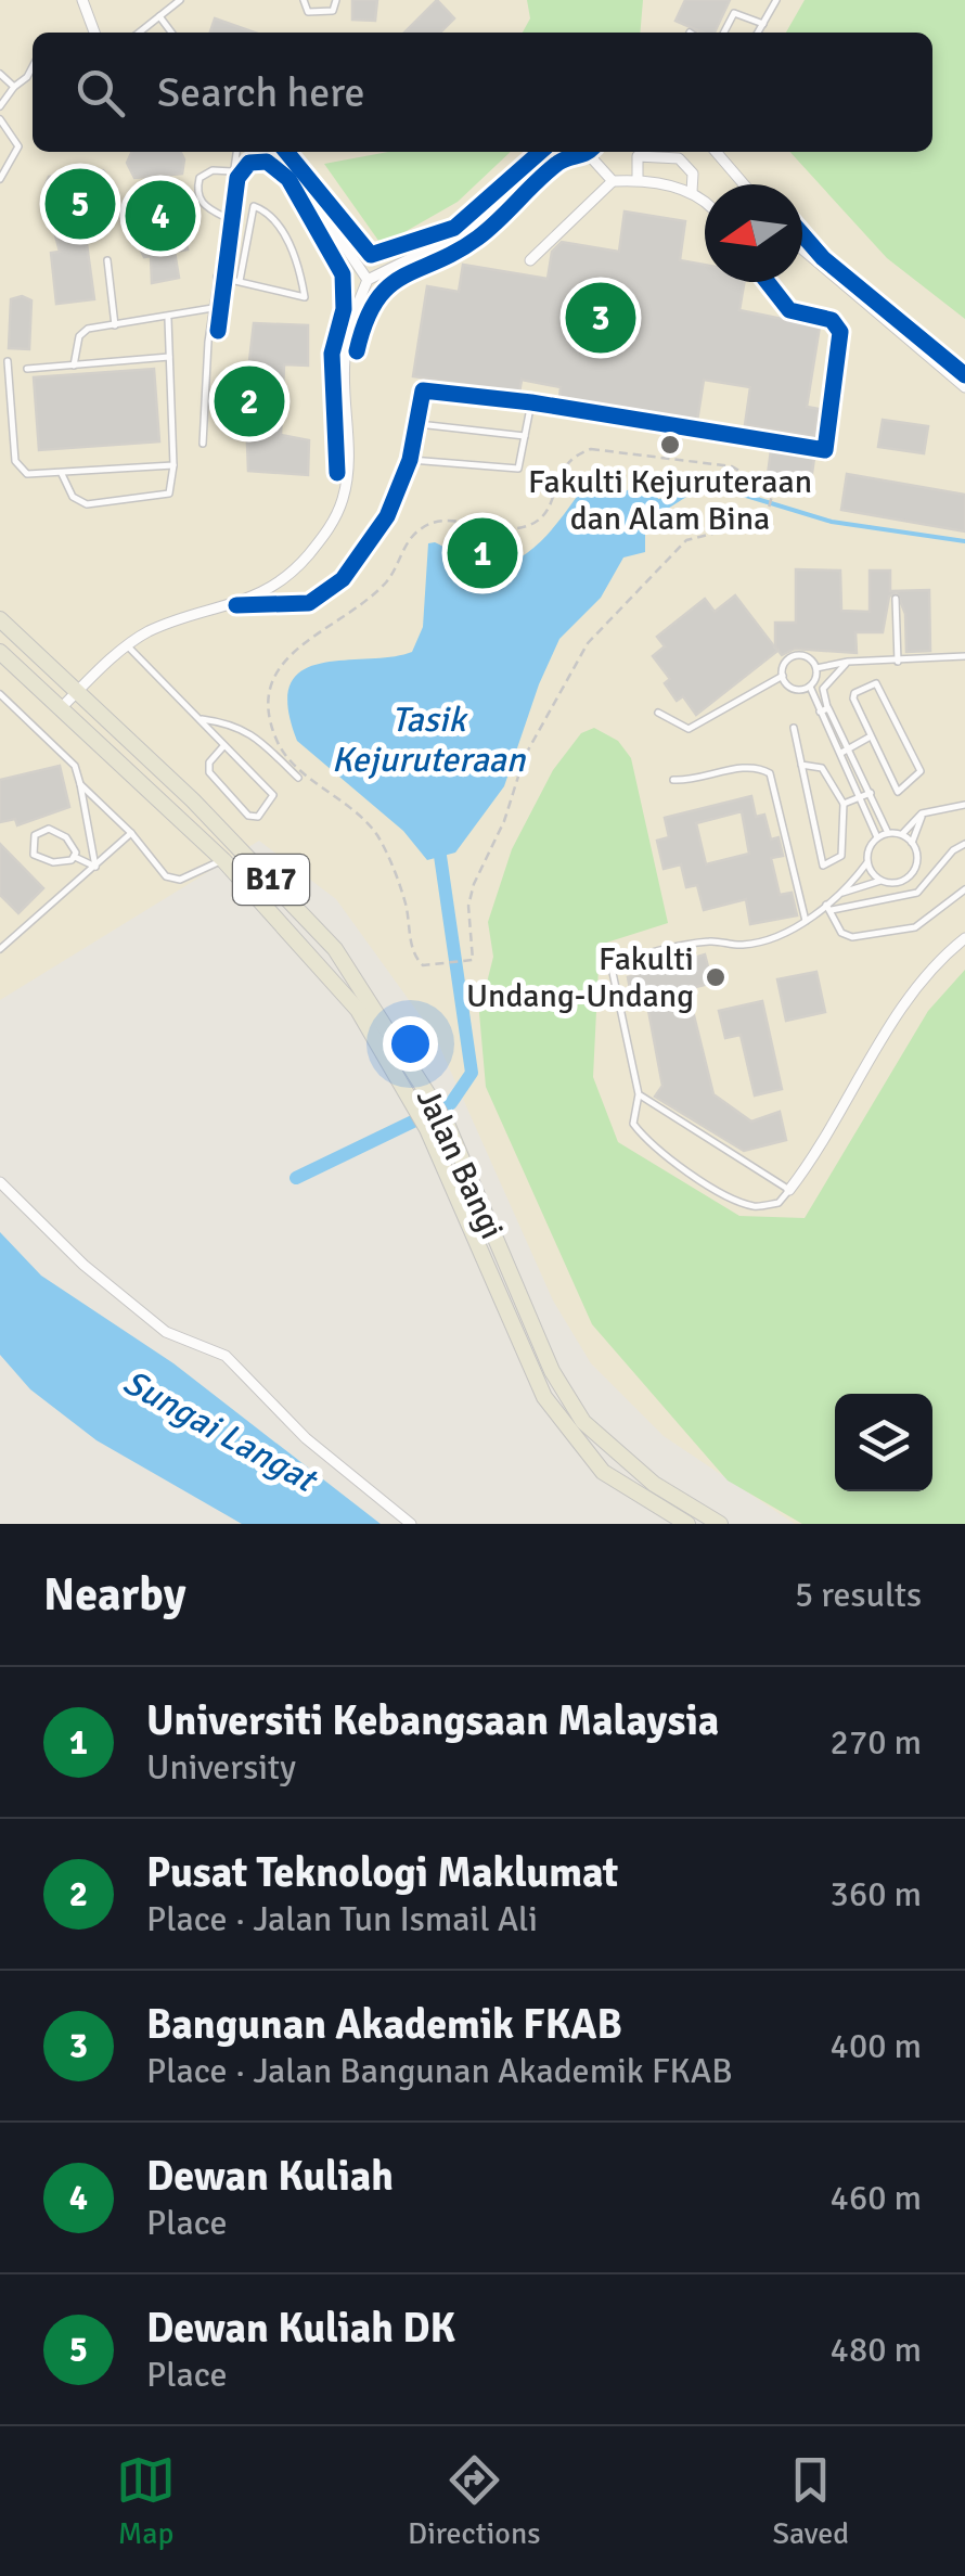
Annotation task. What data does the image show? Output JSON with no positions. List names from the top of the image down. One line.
{"streets":{"main road":["B17","Jalan Bangi"]},"water":["Tasik Kejuruteraan","Sungai Langat"],"places":["Fakulti Kejuruteraan dan Alam Bina","Fakulti Undang-Undang"],"north":"left","page":{"search":"Search here","pins":["5","4","3","2","1"],"heading":["Nearby","5 results"],"list":[{"mark":"1","name":"Universiti Kebangsaan Malaysia","note":"University","value":"270 m"},{"mark":"2","name":"Pusat Teknologi Maklumat","note":"Place · Jalan Tun Ismail Ali","value":"360 m"},{"mark":"3","name":"Bangunan Akademik FKAB","note":"Place · Jalan Bangunan Akademik FKAB","value":"400 m"},{"mark":"4","name":"Dewan Kuliah","note":"Place","value":"460 m"},{"mark":"5","name":"Dewan Kuliah DK","note":"Place","value":"480 m"}],"nav":["Map","Directions","Saved"]}}
